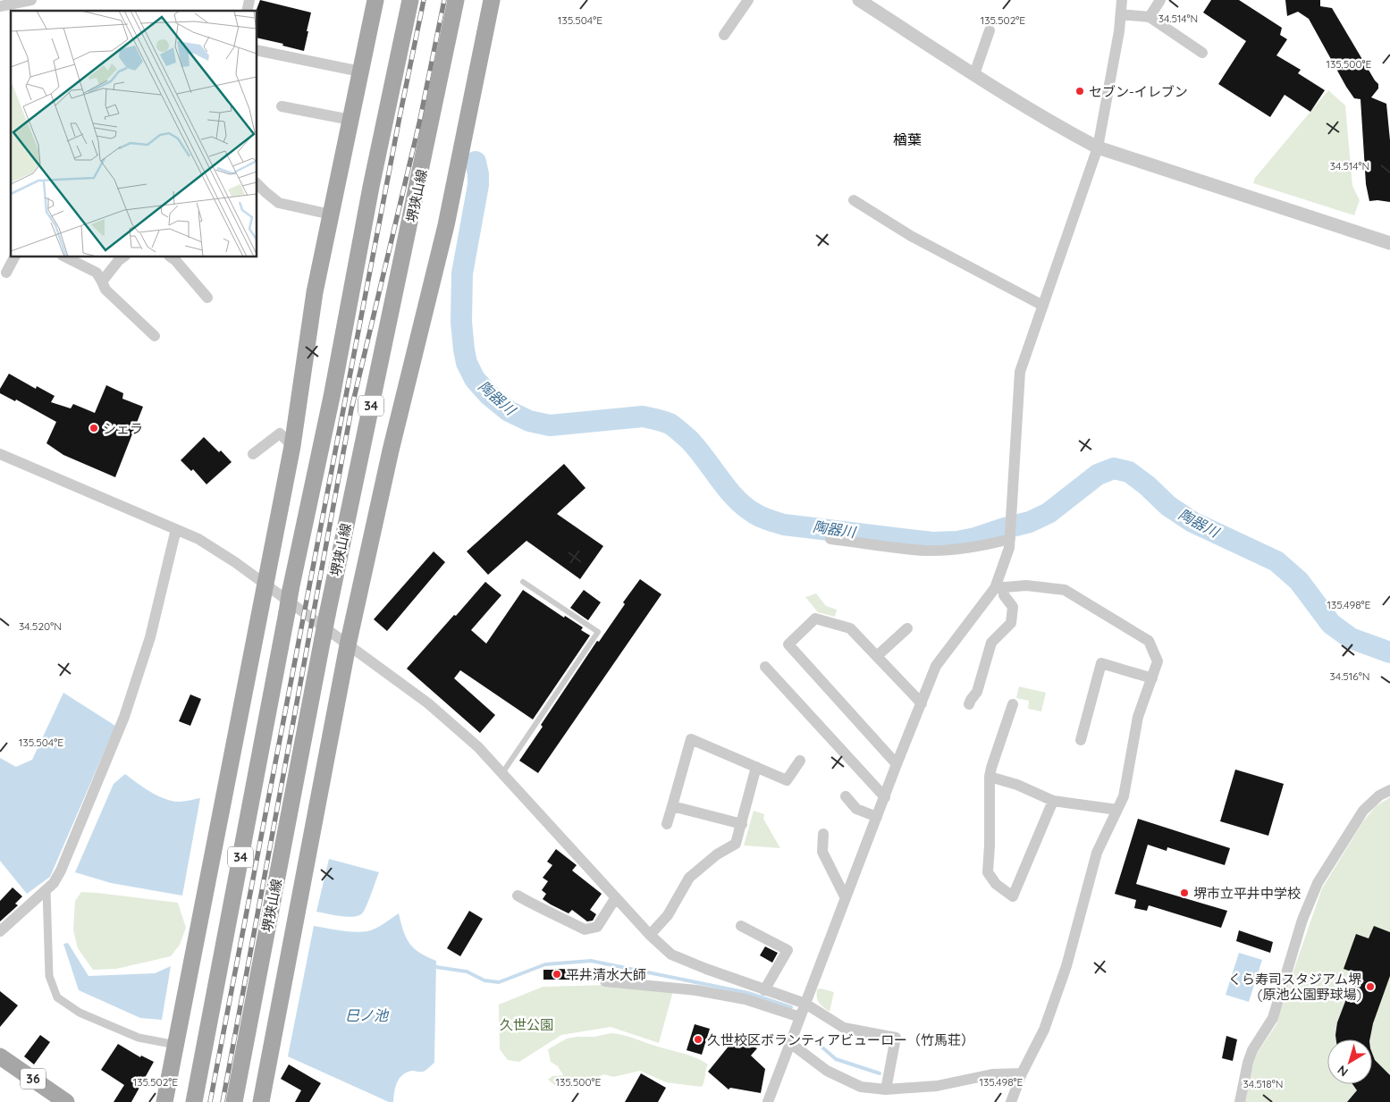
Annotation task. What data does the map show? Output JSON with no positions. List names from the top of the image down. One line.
{"streets":{"main road":["堺狭山線","34","36"]},"districts":["楢葉"],"water":["陶器川","巳ノ池"],"parks":["久世公園"],"places":["セブン-イレブン","シェラ","堺市立平井中学校","平井清水大師","くら寿司スタジアム堺 (原池公園野球場)","久世校区ボランティアビューロー（竹馬荘）"],"north":"bottom left","coordinates":["34.514°N","135.504°E","135.502°E","135.500°E","135.498°E","34.520°N","34.516°N","34.518°N"]}
